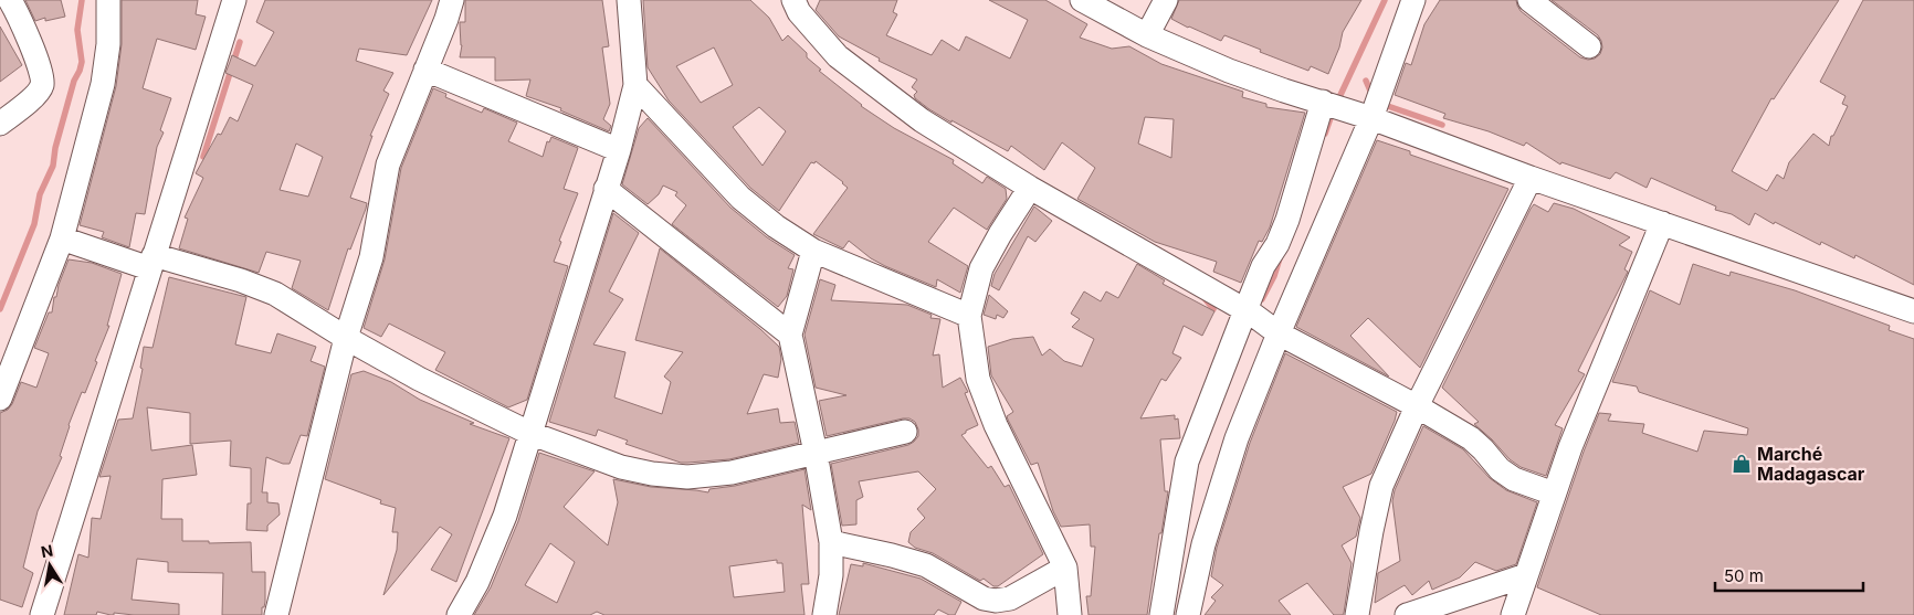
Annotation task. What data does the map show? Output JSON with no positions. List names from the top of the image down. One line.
{"places":{"shop":["Marché Madagascar"]},"scale_bar":"50 m","north":"top"}
